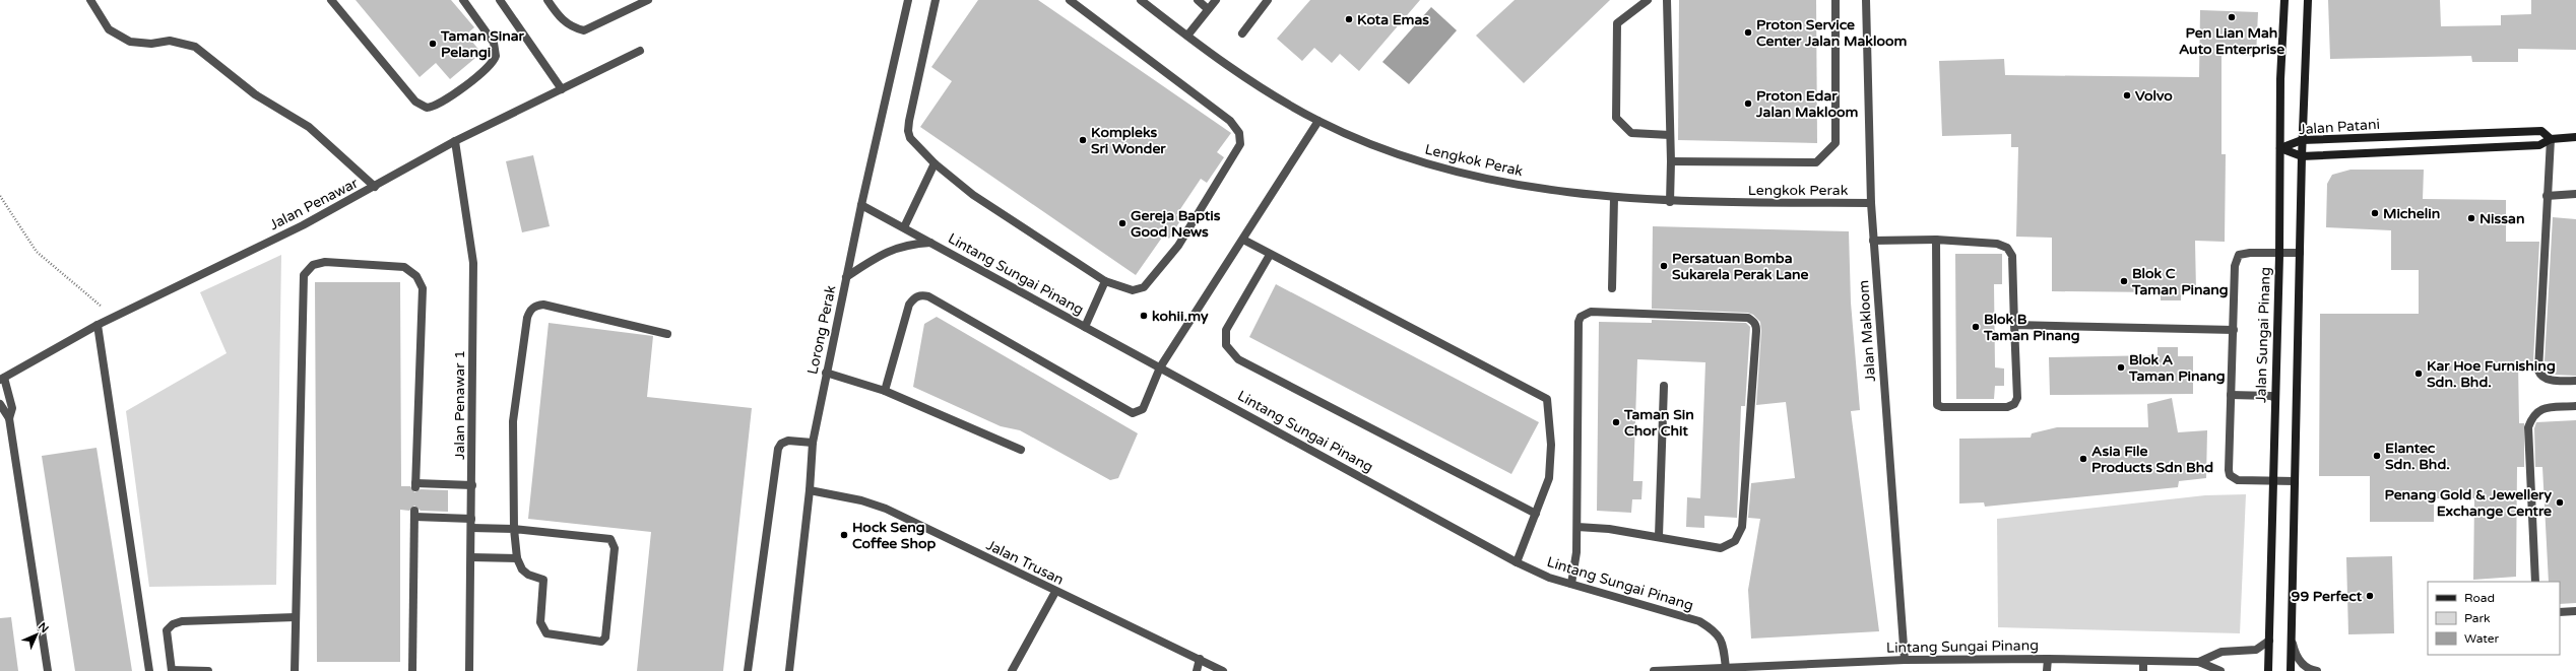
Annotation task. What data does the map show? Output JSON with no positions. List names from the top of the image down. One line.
{"streets":{"main road":["Jalan Patani","Jalan Sungai Pinang"],"street":["Lengkok Perak","Jalan Penawar","Lintang Sungai Pinang","Lorong Perak","Jalan Makloom","Jalan Penawar 1","Jalan Trusan"]},"crossings":[["Jalan Patani","Jalan Sungai Pinang"],["Lengkok Perak","Jalan Makloom"],["Jalan Penawar","Jalan Penawar 1"],["Lintang Sungai Pinang","Lorong Perak"],["Lintang Sungai Pinang","Jalan Makloom"],["Lintang Sungai Pinang","Jalan Sungai Pinang"],["Lorong Perak","Jalan Trusan"]],"places":["Pen Lian Mah Auto Enterprise","Kota Emas","Proton Service Center Jalan Makloom","Taman Sinar Pelangi","Volvo","Proton Edar Jalan Makloom","Kompleks Sri Wonder","Michelin","Nissan","Gereja Baptis Good News","Persatuan Bomba Sukarela Perak Lane","Blok C Taman Pinang","kohii.my","Blok B Taman Pinang","Blok A Taman Pinang","Kar Hoe Furnishing Sdn. Bhd.","Taman Sin Chor Chit","Elantec Sdn. Bhd.","Asia File Products Sdn Bhd","Penang Gold & Jewellery Exchange Centre","Hock Seng Coffee Shop","99 Perfect"],"legend":["Road","Park","Water"],"north":"top right"}
